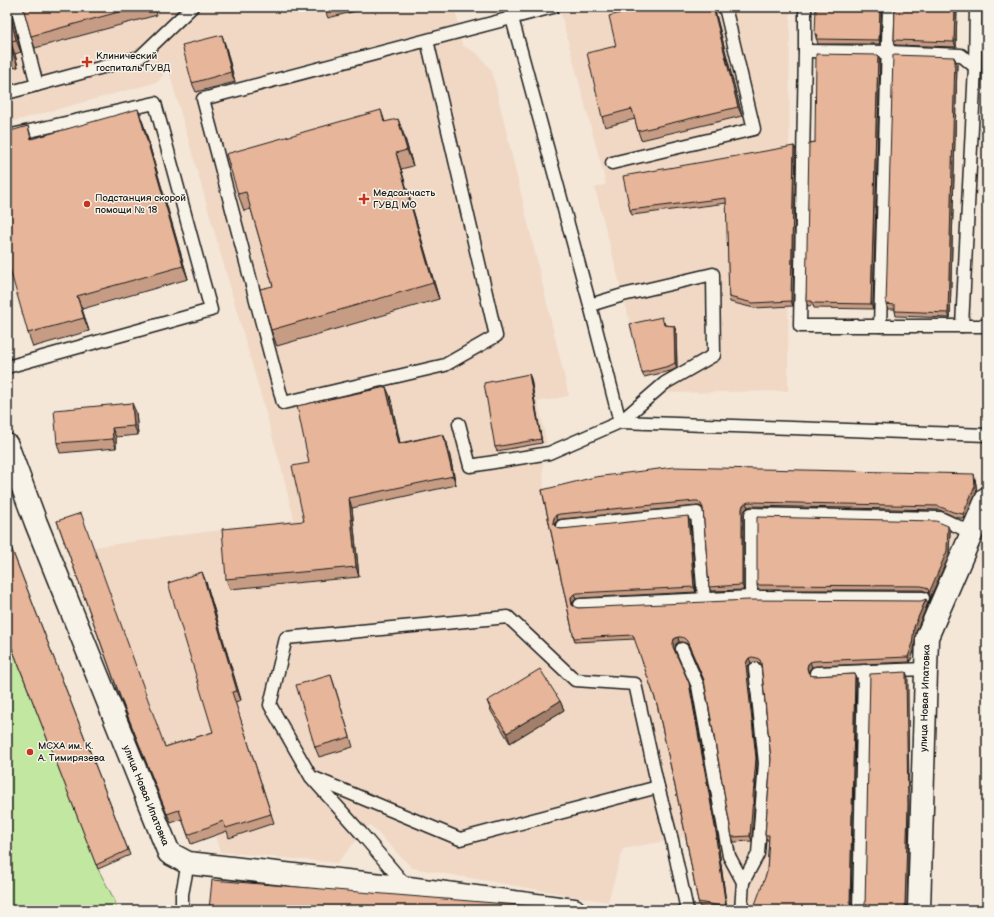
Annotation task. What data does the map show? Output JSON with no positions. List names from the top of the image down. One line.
{"streets":{"street":["улица Новая Ипатовка"]},"places":{"health":["Клинический госпиталь ГУВД","Медсанчасть ГУВД МО"],"other":["Подстанция скорой помощи № 18","МСХА им. К. А. Тимирязева"]}}
